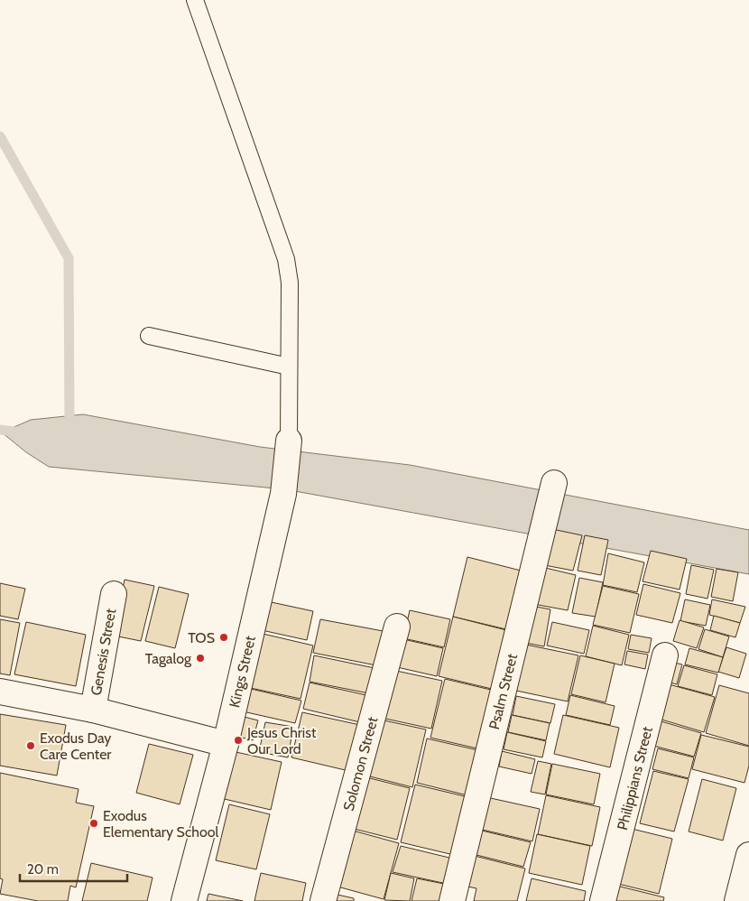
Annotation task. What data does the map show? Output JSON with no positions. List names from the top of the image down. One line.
{"streets":{"street":["Genesis Street","Kings Street","Psalm Street","Solomon Street","Philippians Street"]},"places":["TOS","Tagalog","Jesus Christ Our Lord","Exodus Day Care Center","Exodus Elementary School"],"scale_bar":"20 m"}
